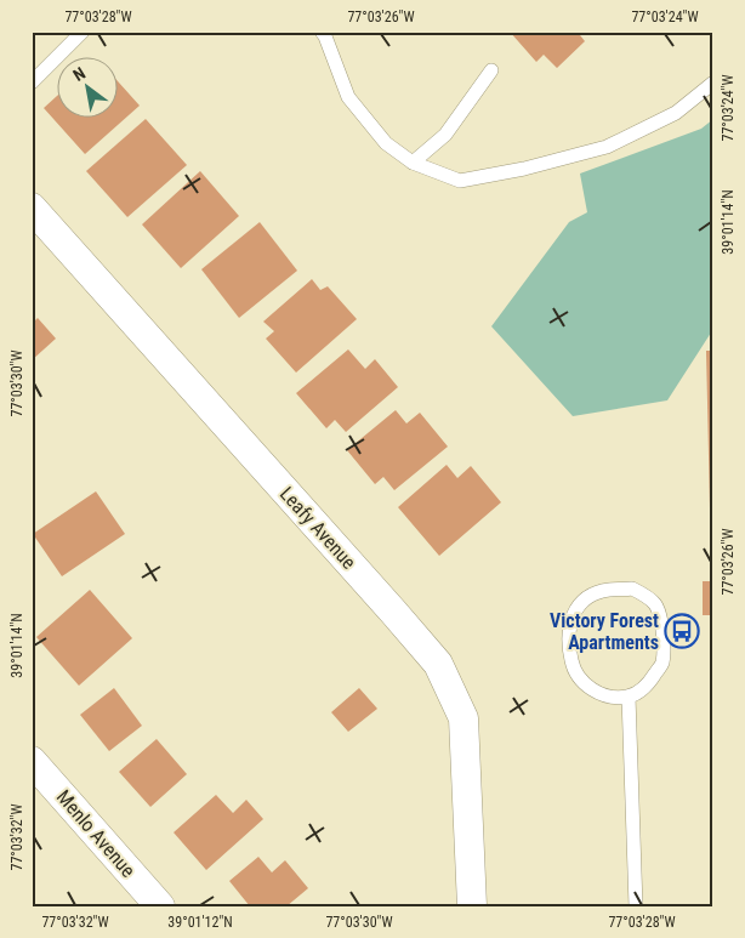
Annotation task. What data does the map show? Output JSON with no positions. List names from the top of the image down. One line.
{"streets":{"street":["Leafy Avenue","Menlo Avenue"]},"places":{"bus stop":["Victory Forest Apartments"]},"north":"top left","coordinates":["77°03'28\"W","77°03'26\"W","77°03'24\"W","39°01'14\"N","77°03'30\"W","77°03'32\"W","39°01'12\"N"]}
